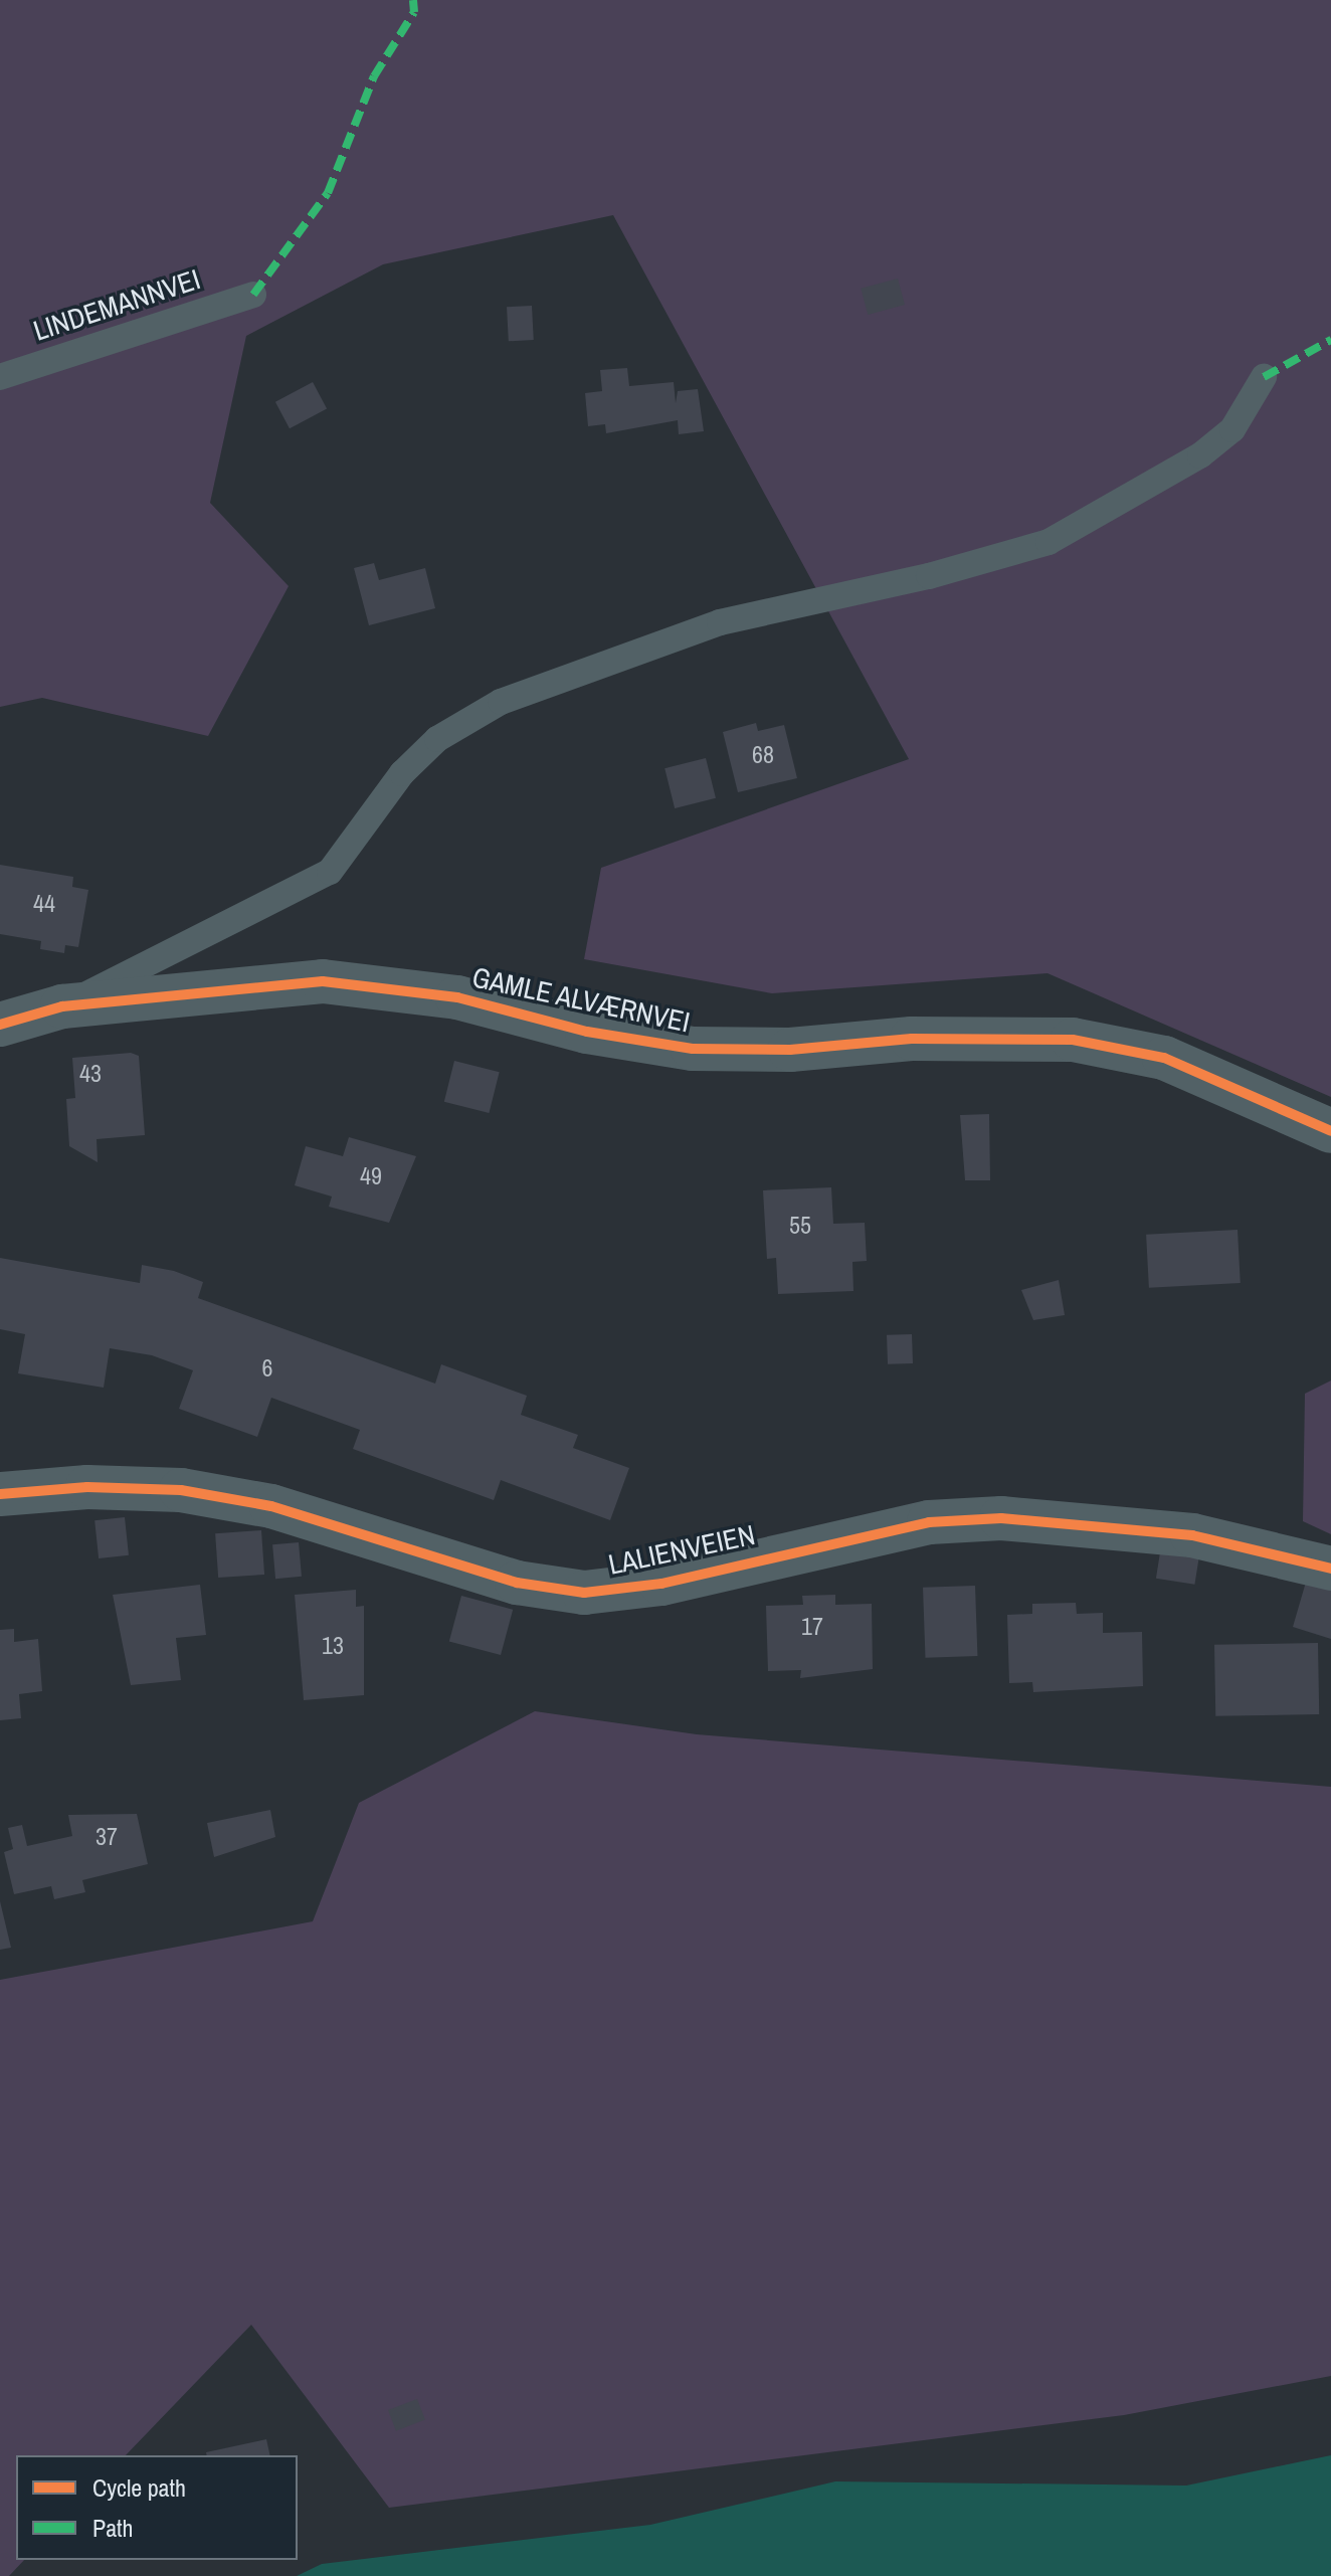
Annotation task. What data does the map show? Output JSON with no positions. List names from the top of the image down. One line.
{"streets":{"street":["GAMLE ALVÆRNVEI","LALIENVEIEN"],"lane":["LINDEMANNVEI"]},"house_numbers":["68","44","43","49","55","6","17","13","37"],"legend":["Cycle path","Path"]}
